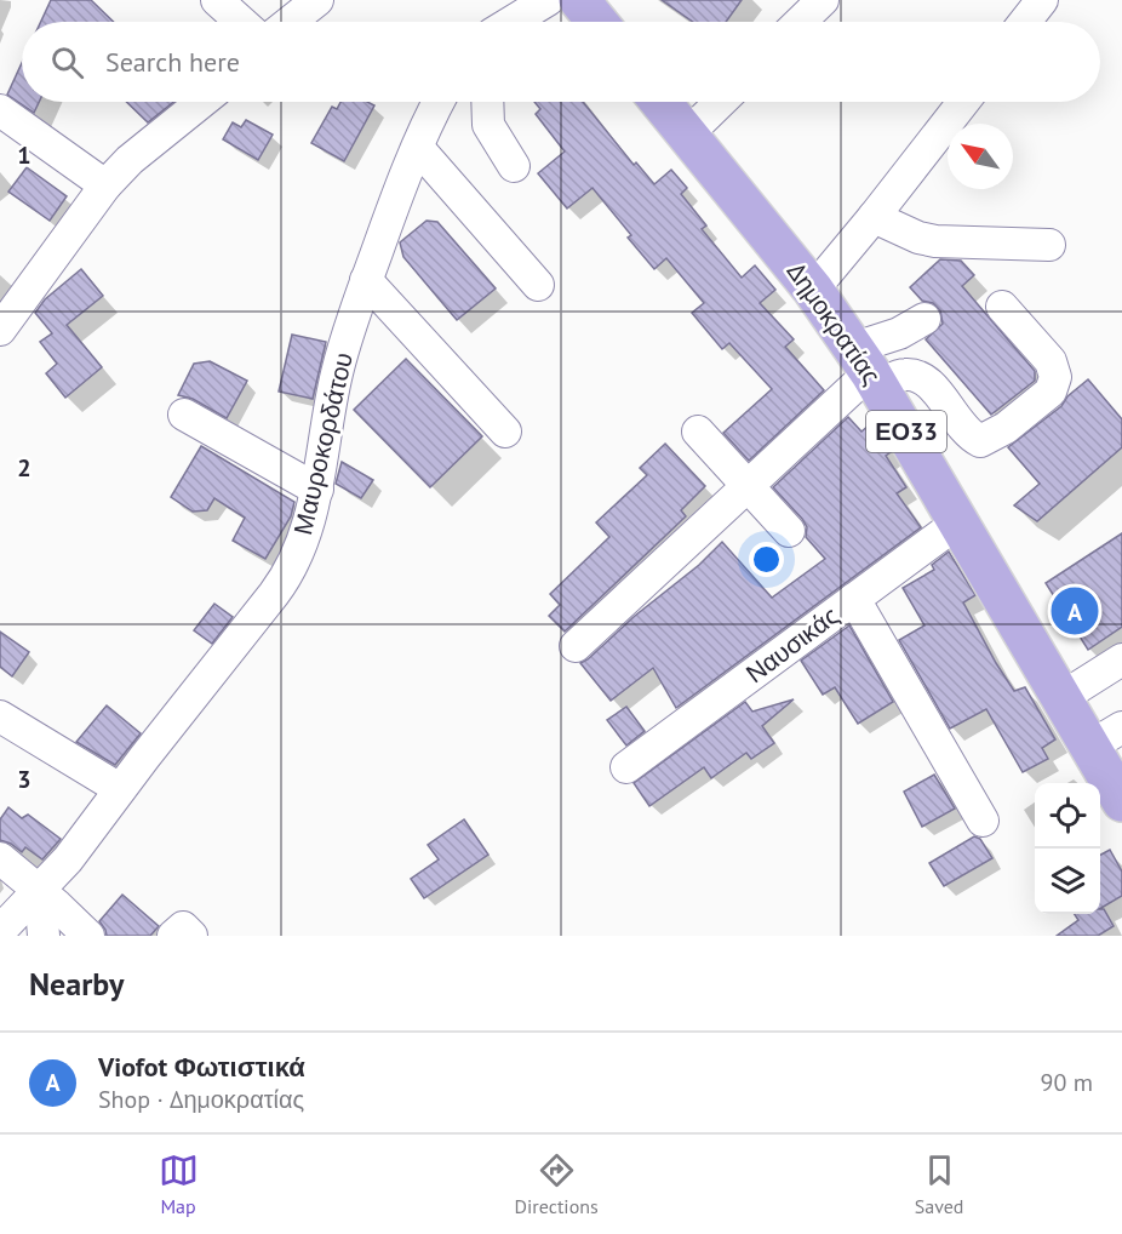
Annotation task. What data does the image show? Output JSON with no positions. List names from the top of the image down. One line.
{"streets":{"main road":["Δημοκρατίας","ΕΟ33"],"street":["Μαυροκορδάτου","Ναυσικάς"]},"crossings":[["Δημοκρατίας","Ναυσικάς"]],"north":"top left","page":{"search":"Search here","pins":"A","heading":"Nearby","list":[{"mark":"A","name":"Viofot Φωτιστικά","note":"Shop · Δημοκρατίας","value":"90 m"}],"nav":["Map","Directions","Saved"]},"grid":{"rows":["1","2","3"]}}
